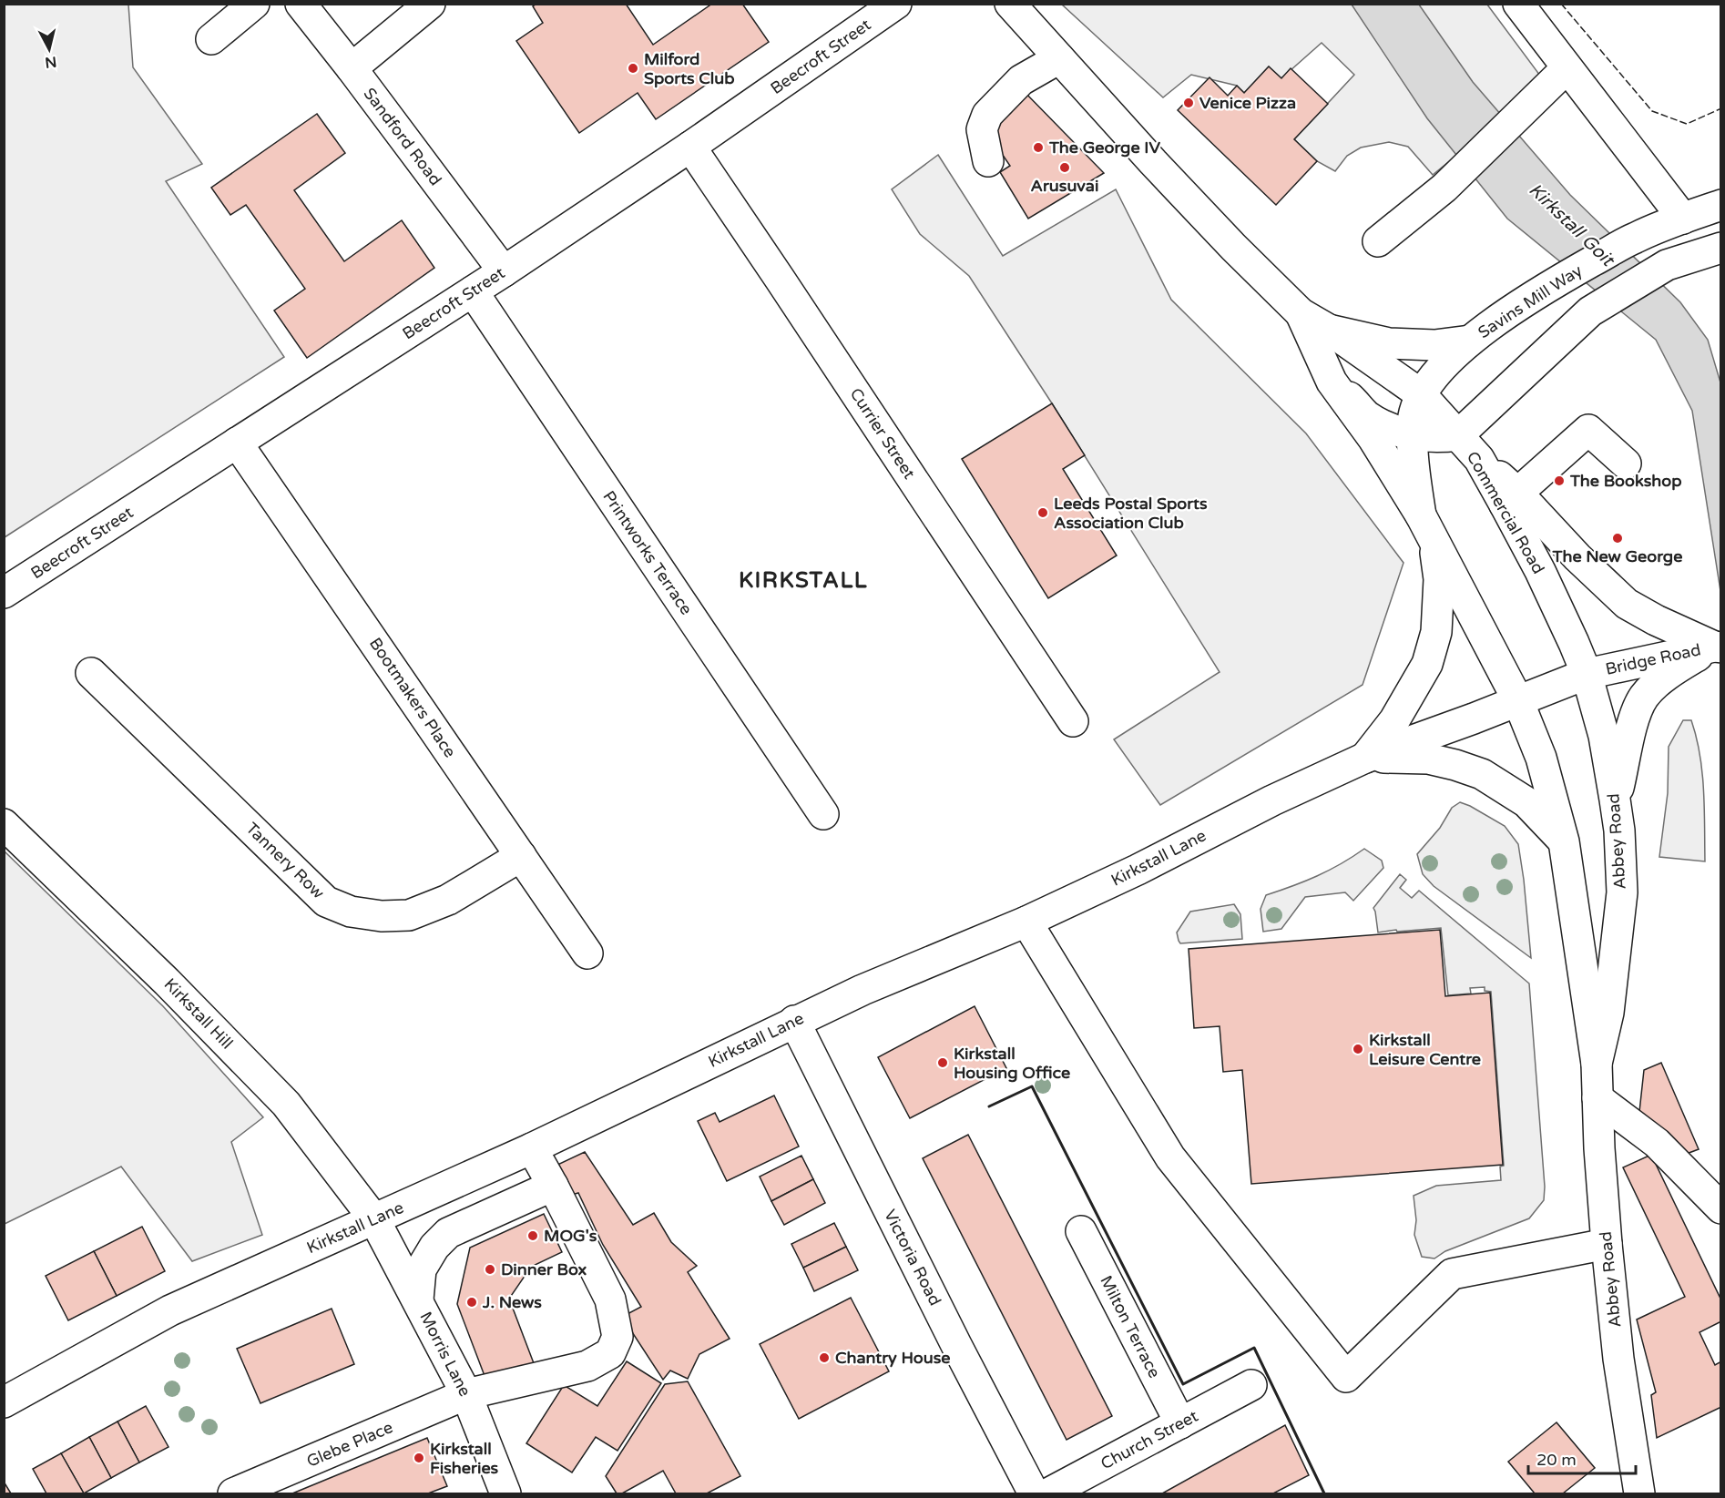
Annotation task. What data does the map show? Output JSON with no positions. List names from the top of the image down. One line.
{"streets":{"street":["Beecroft Street","Sandford Road","Savins Mill Way","Currier Street","Commercial Road","Printworks Terrace","Bridge Road","Bootmakers Place","Abbey Road","Kirkstall Lane","Tannery Row","Kirkstall Hill","Victoria Road","Milton Terrace","Morris Lane","Church Street","Glebe Place"]},"crossings":[["Beecroft Street","Sandford Road"],["Beecroft Street","Currier Street"],["Beecroft Street","Printworks Terrace"],["Beecroft Street","Bootmakers Place"],["Savins Mill Way","Commercial Road"],["Commercial Road","Bridge Road"],["Commercial Road","Abbey Road"],["Commercial Road","Kirkstall Lane"],["Bridge Road","Abbey Road"],["Bridge Road","Kirkstall Lane"],["Bootmakers Place","Tannery Row"],["Abbey Road","Kirkstall Lane"],["Kirkstall Lane","Kirkstall Hill"],["Kirkstall Lane","Victoria Road"],["Kirkstall Lane","Morris Lane"],["Kirkstall Lane","Glebe Place"],["Kirkstall Hill","Morris Lane"],["Milton Terrace","Church Street"],["Morris Lane","Glebe Place"]],"districts":["KIRKSTALL"],"water":["Kirkstall Goit"],"places":["Milford Sports Club","Venice Pizza","The George IV","Arusuvai","The Bookshop","Leeds Postal Sports Association Club","The New George","Kirkstall Leisure Centre","Kirkstall Housing Office","MOG's","Dinner Box","J. News","Chantry House","Kirkstall Fisheries"],"scale_bar":"20 m","north":"bottom"}
